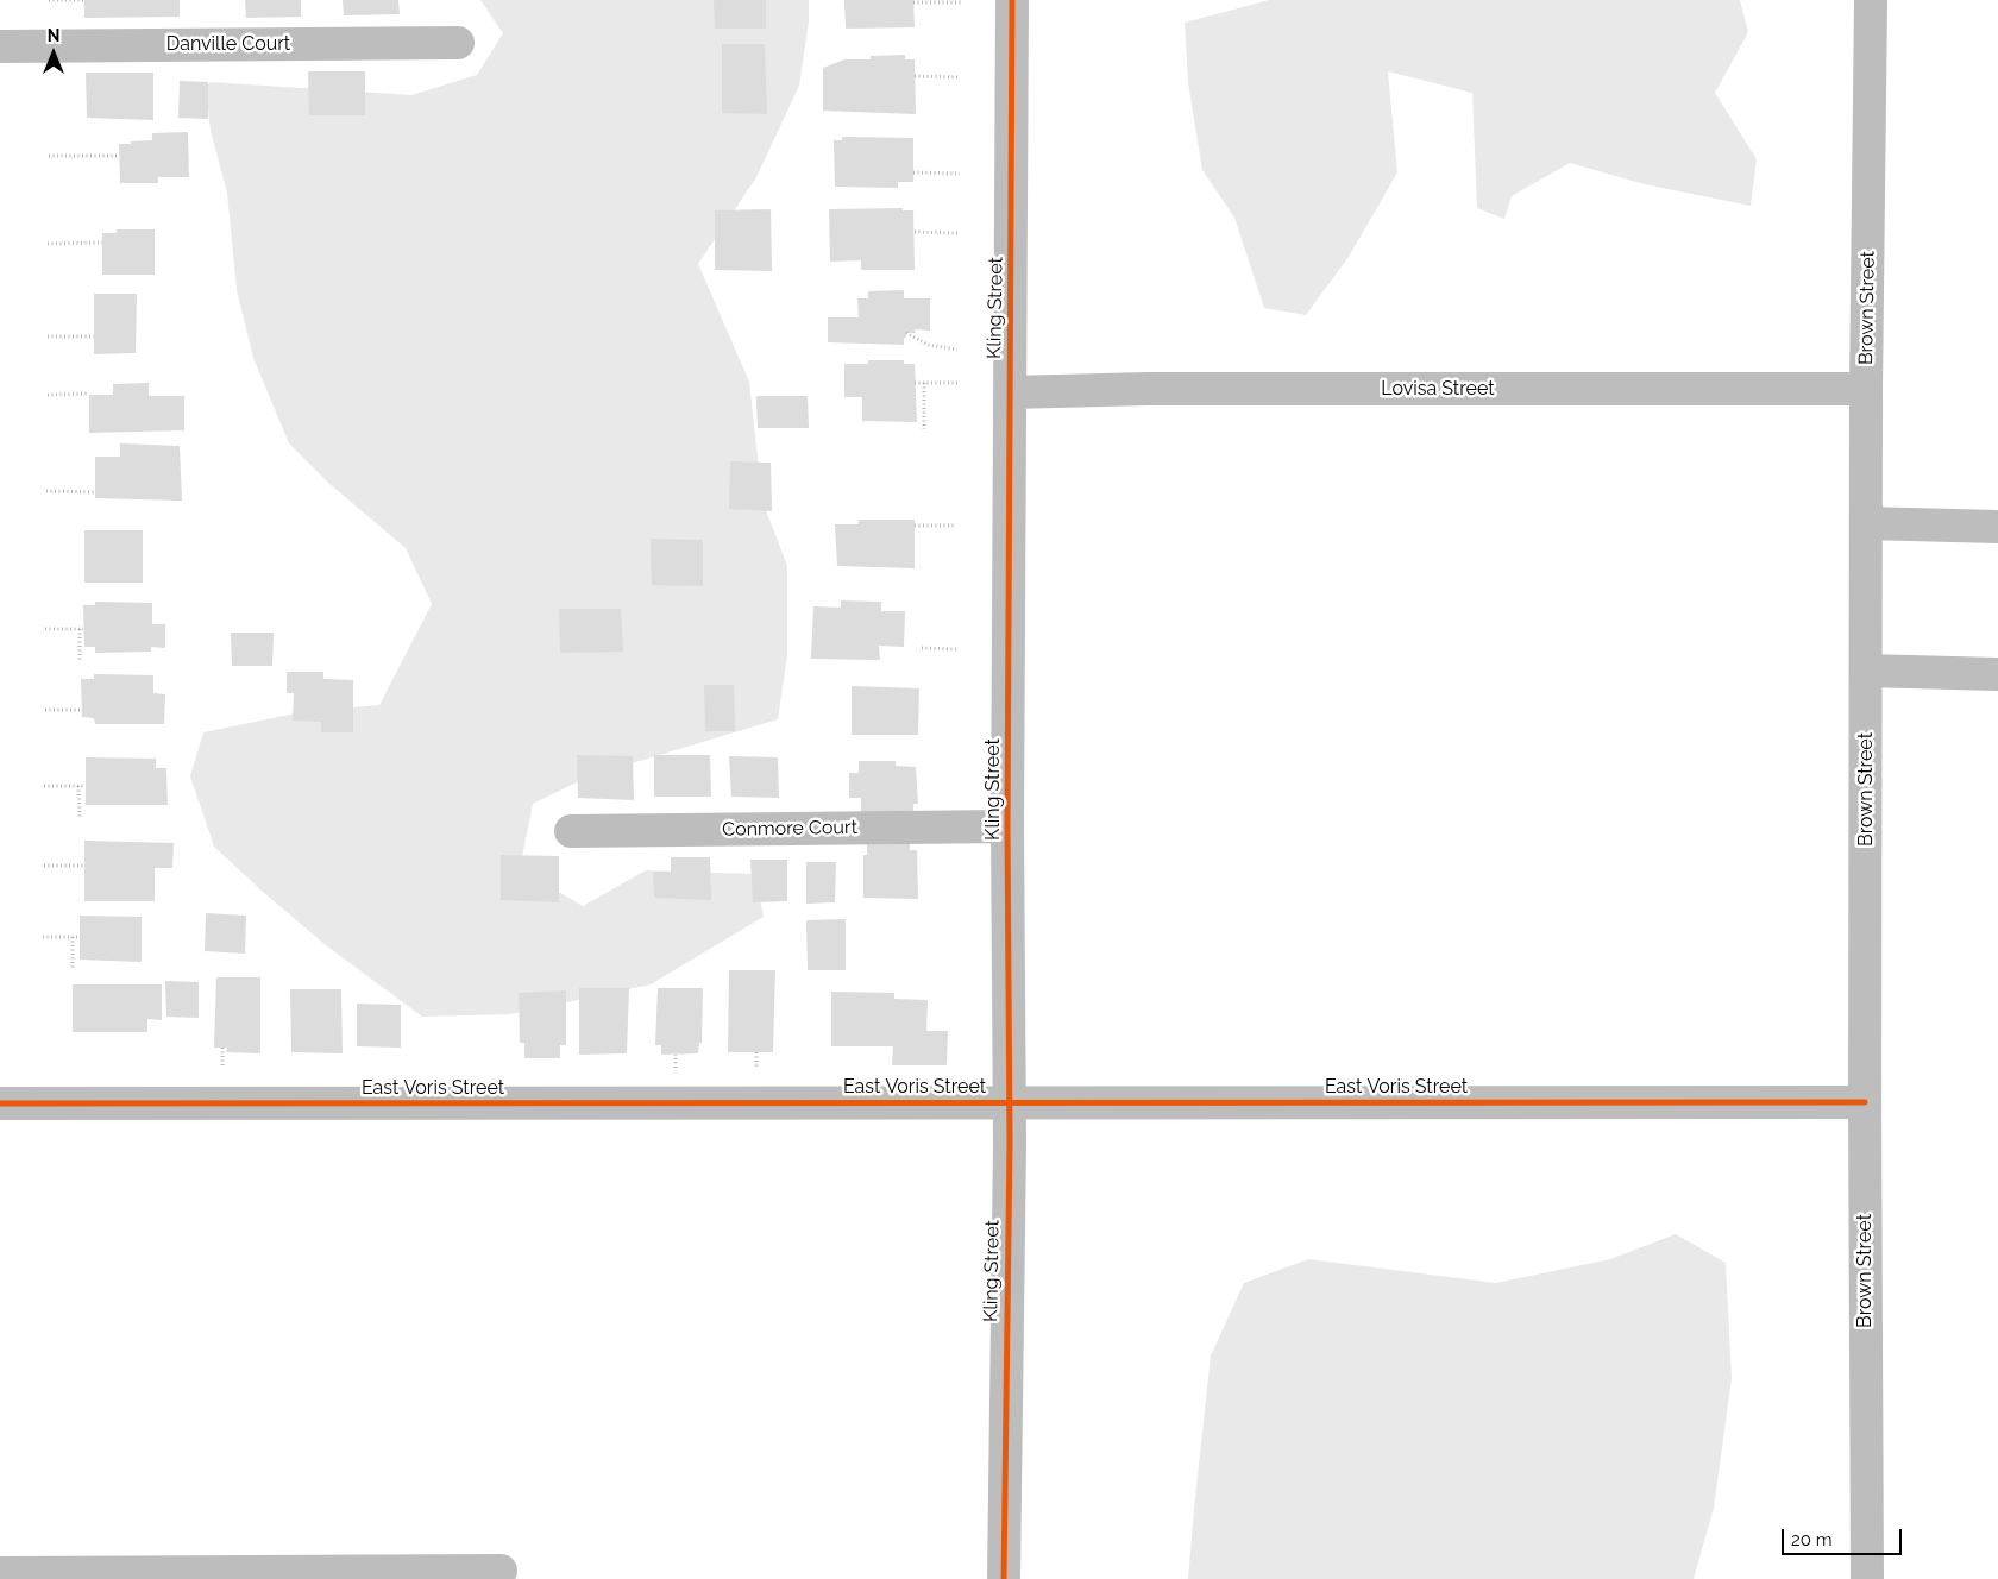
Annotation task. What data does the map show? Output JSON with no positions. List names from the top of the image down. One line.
{"streets":{"street":["Danville Court","Kling Street","Brown Street","Lovisa Street","Conmore Court","East Voris Street"]},"crossings":[["Kling Street","Lovisa Street"],["Kling Street","Conmore Court"],["Kling Street","East Voris Street"],["Brown Street","Lovisa Street"],["Brown Street","East Voris Street"]],"scale_bar":"20 m","north":"top"}
